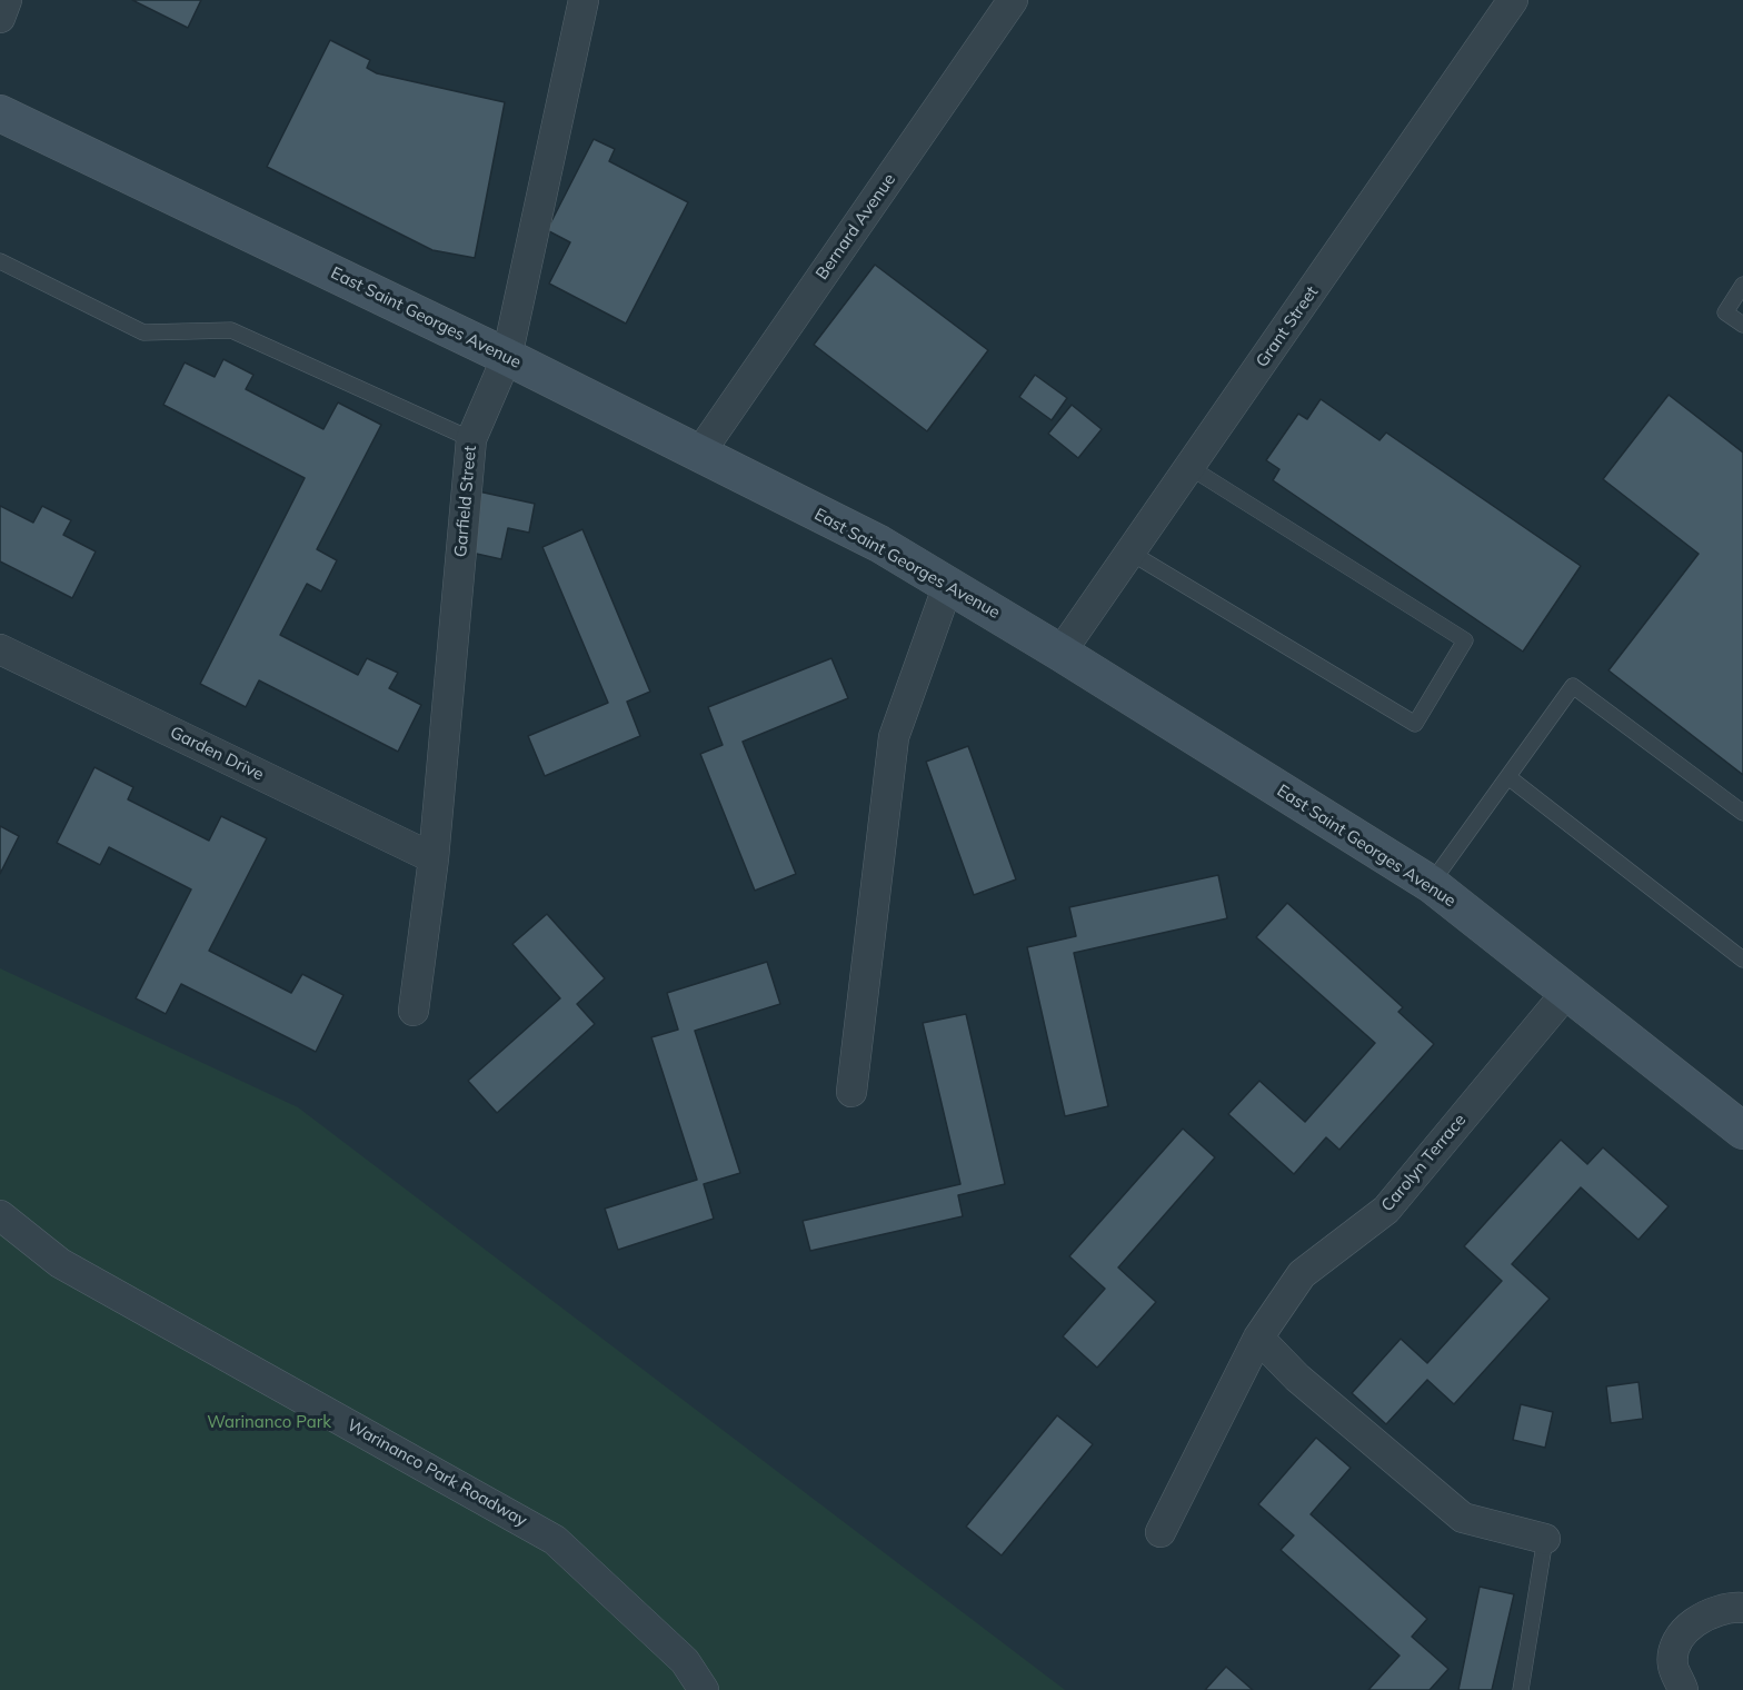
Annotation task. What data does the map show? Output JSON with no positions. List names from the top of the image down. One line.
{"streets":{"main road":["East Saint Georges Avenue"],"street":["Bernard Avenue","Grant Street","Garfield Street","Garden Drive","Carolyn Terrace","Warinanco Park Roadway"]},"crossings":[["Bernard Avenue","East Saint Georges Avenue"],["East Saint Georges Avenue","Grant Street"],["East Saint Georges Avenue","Garfield Street"],["East Saint Georges Avenue","Carolyn Terrace"],["Garfield Street","Garden Drive"]],"parks":["Warinanco Park"]}
